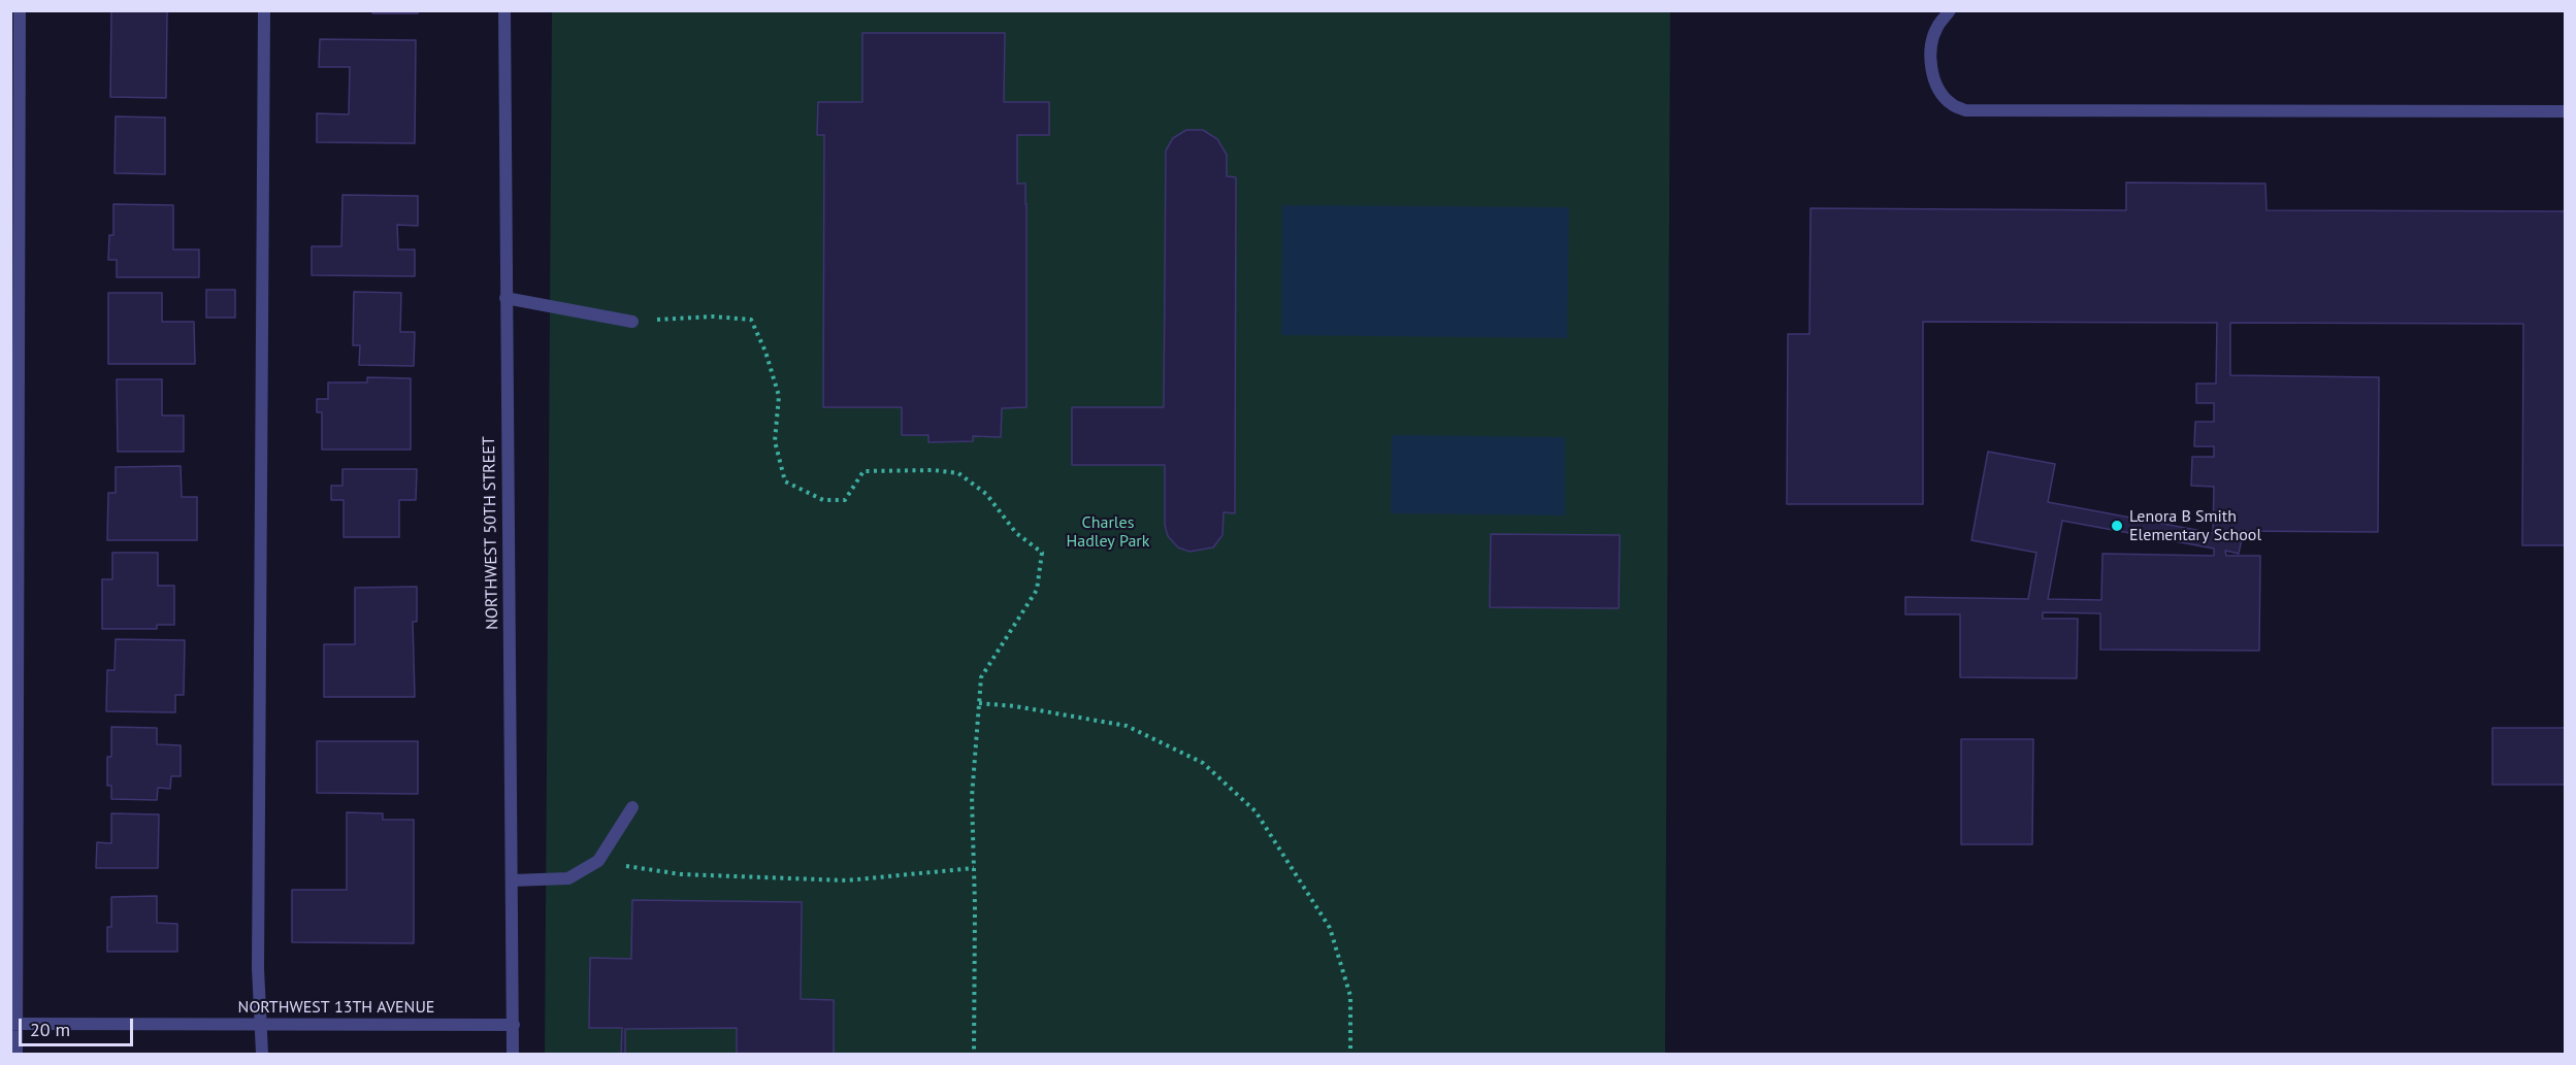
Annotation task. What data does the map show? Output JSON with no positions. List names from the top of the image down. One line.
{"streets":{"street":["NORTHWEST 50TH STREET","NORTHWEST 13TH AVENUE"]},"crossings":[["NORTHWEST 50TH STREET","NORTHWEST 13TH AVENUE"]],"parks":["Charles Hadley Park"],"places":["Lenora B Smith Elementary School"],"scale_bar":"20 m"}
